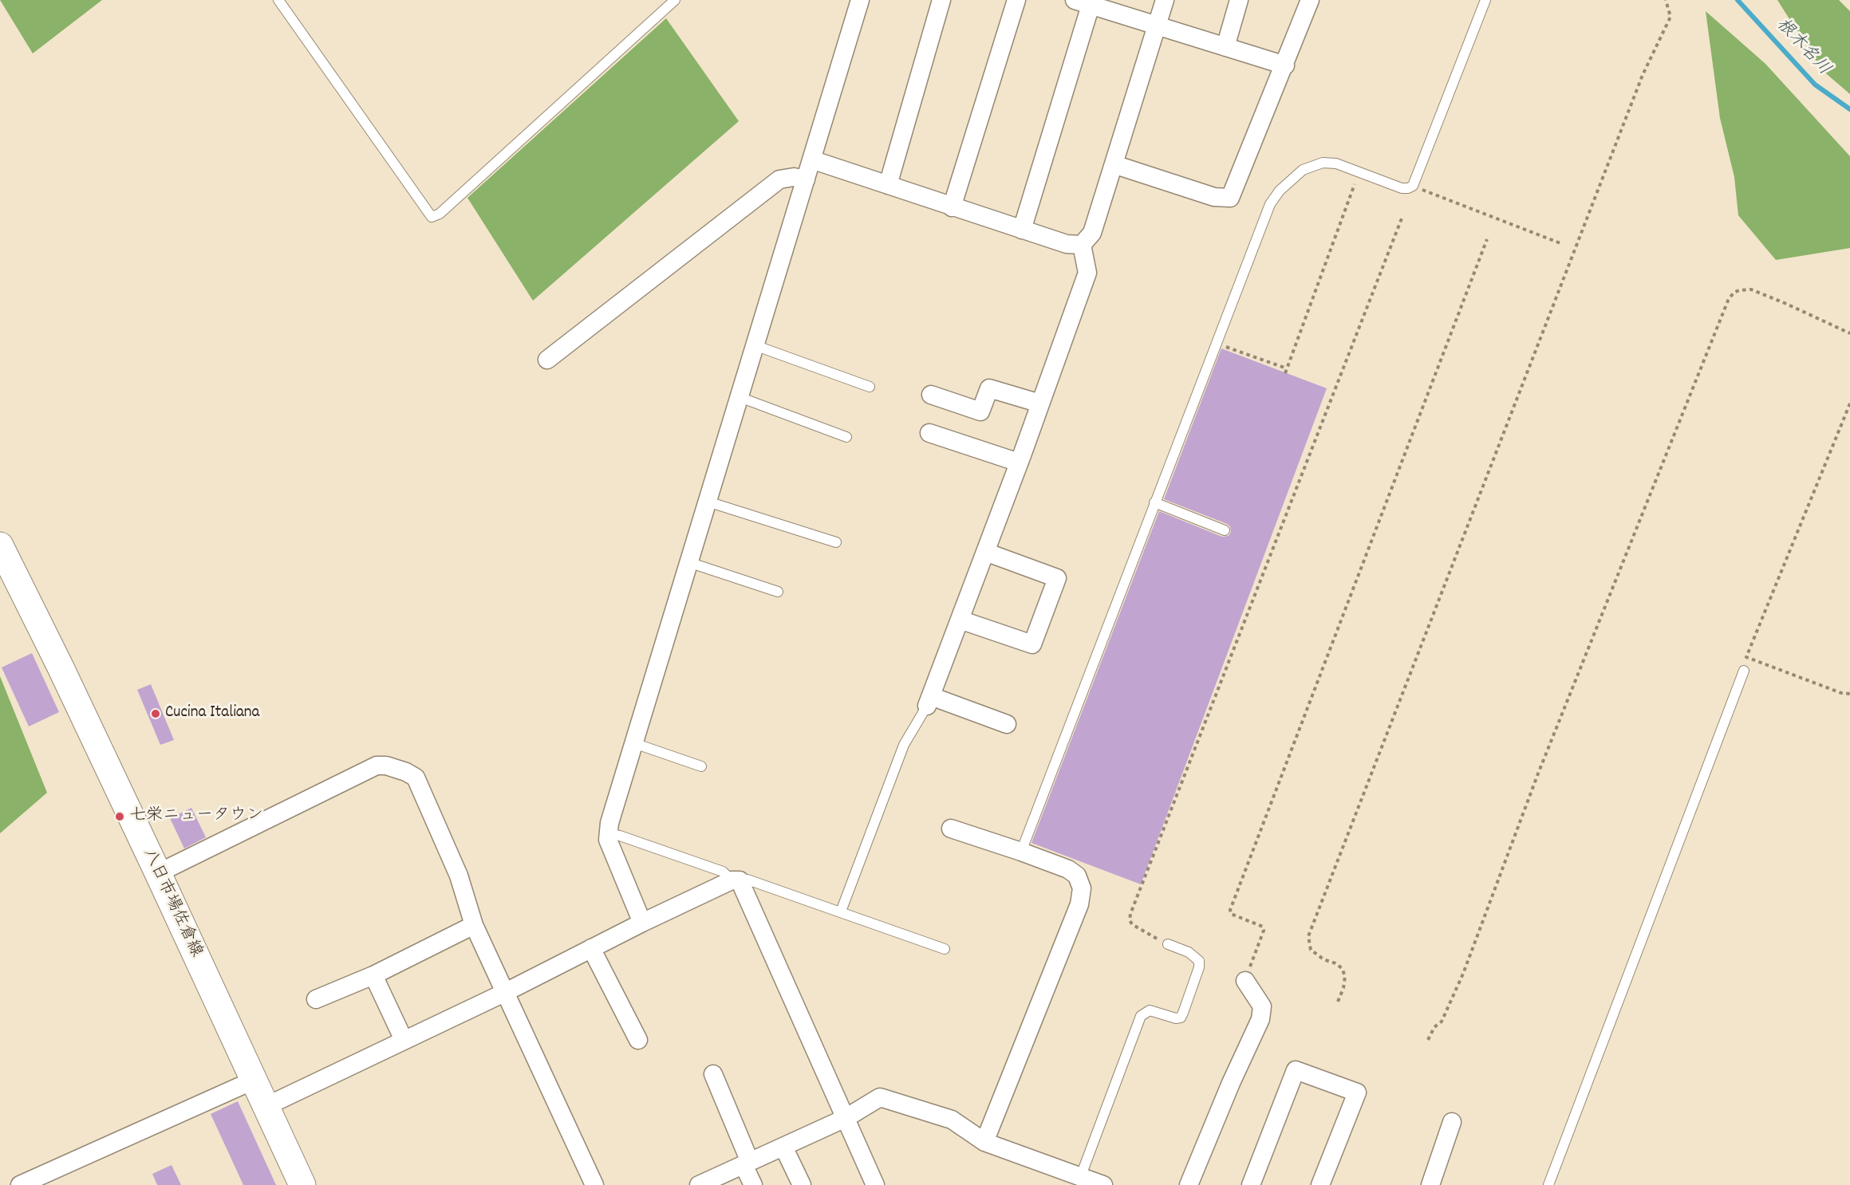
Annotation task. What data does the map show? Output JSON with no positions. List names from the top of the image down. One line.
{"streets":{"main road":["八日市場佐倉線"]},"water":["根木名川"],"places":["Cucina Italiana","七栄ニュータウン"]}
